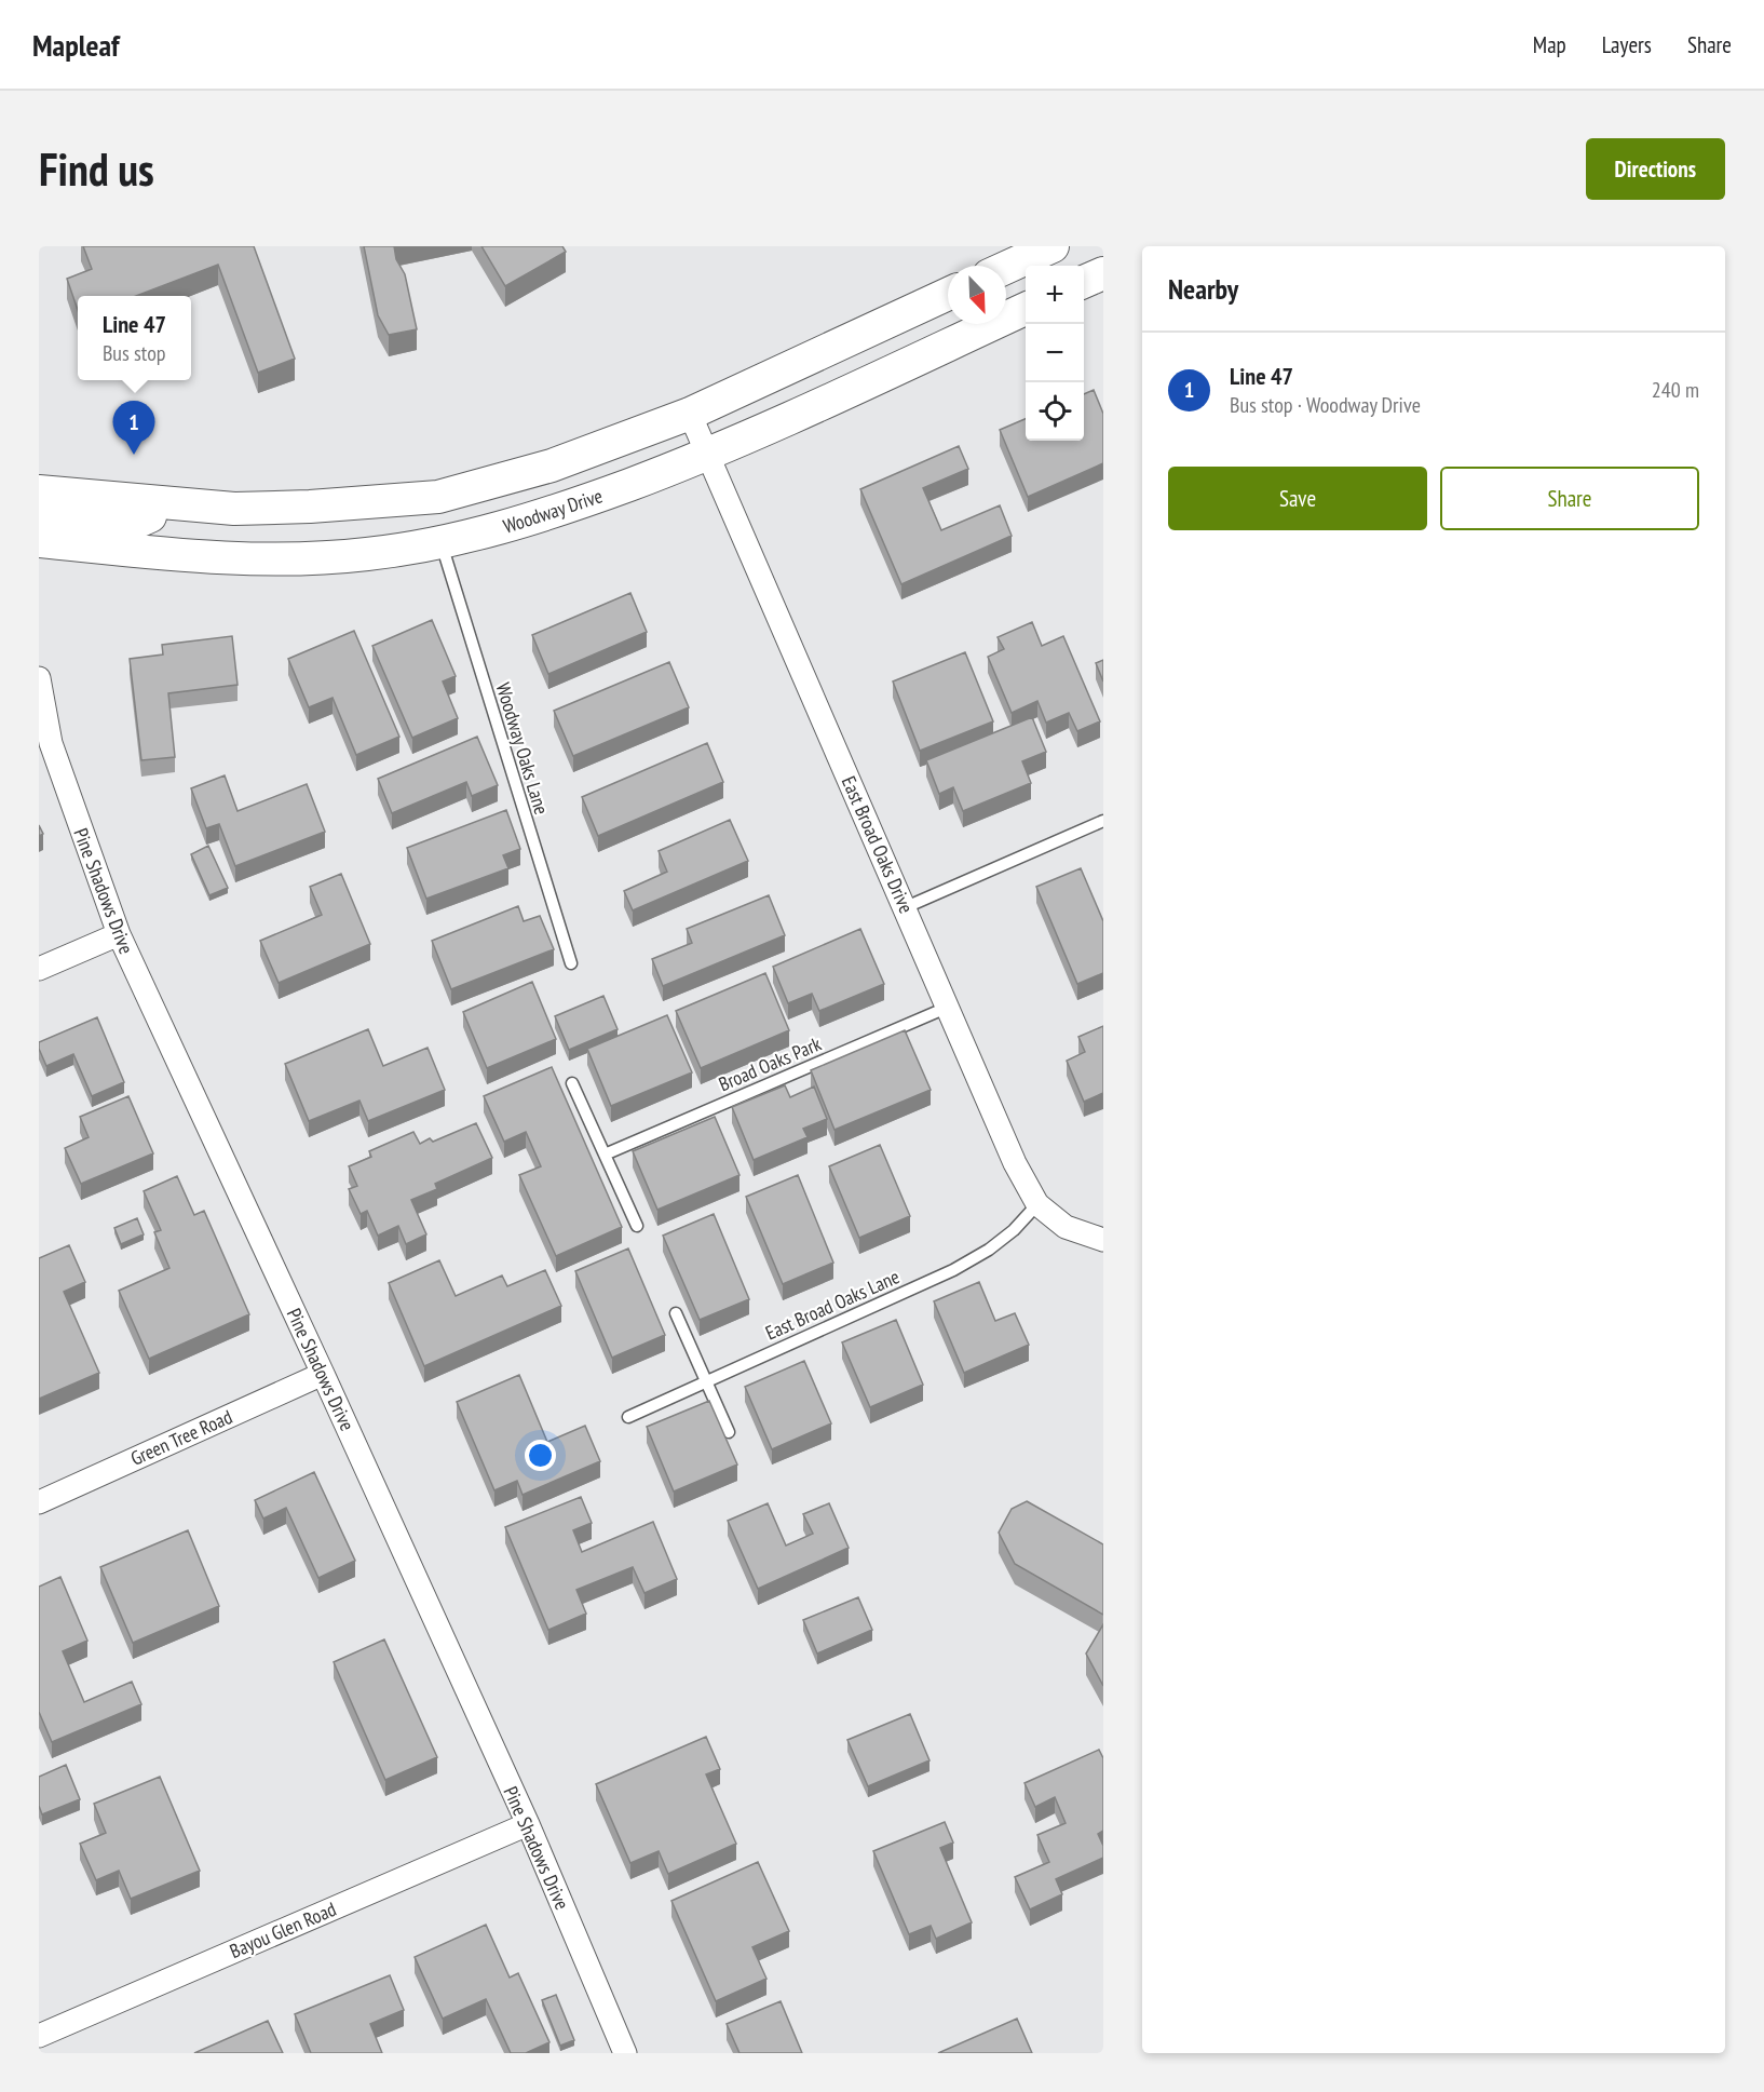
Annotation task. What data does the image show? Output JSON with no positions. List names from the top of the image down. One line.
{"streets":{"main road":["Woodway Drive"],"street":["East Broad Oaks Drive","Pine Shadows Drive","Green Tree Road","Bayou Glen Road"],"lane":["Woodway Oaks Lane","Broad Oaks Park","East Broad Oaks Lane"]},"crossings":[["Woodway Drive","Woodway Oaks Lane"],["Woodway Drive","East Broad Oaks Drive"],["East Broad Oaks Drive","Broad Oaks Park"],["East Broad Oaks Drive","East Broad Oaks Lane"],["Pine Shadows Drive","Green Tree Road"],["Pine Shadows Drive","Bayou Glen Road"]],"north":"bottom right","page":{"header":"Mapleaf","nav":["Map","Layers","Share"],"buttons":["Directions",["Save","Share"]],"title":"Find us","heading":"Nearby","map_buttons":["+","−"],"popup":["Line 47","Bus stop"],"list":[{"mark":"1","name":"Line 47","note":"Bus stop · Woodway Drive","value":"240 m"}],"pins":"1"}}
